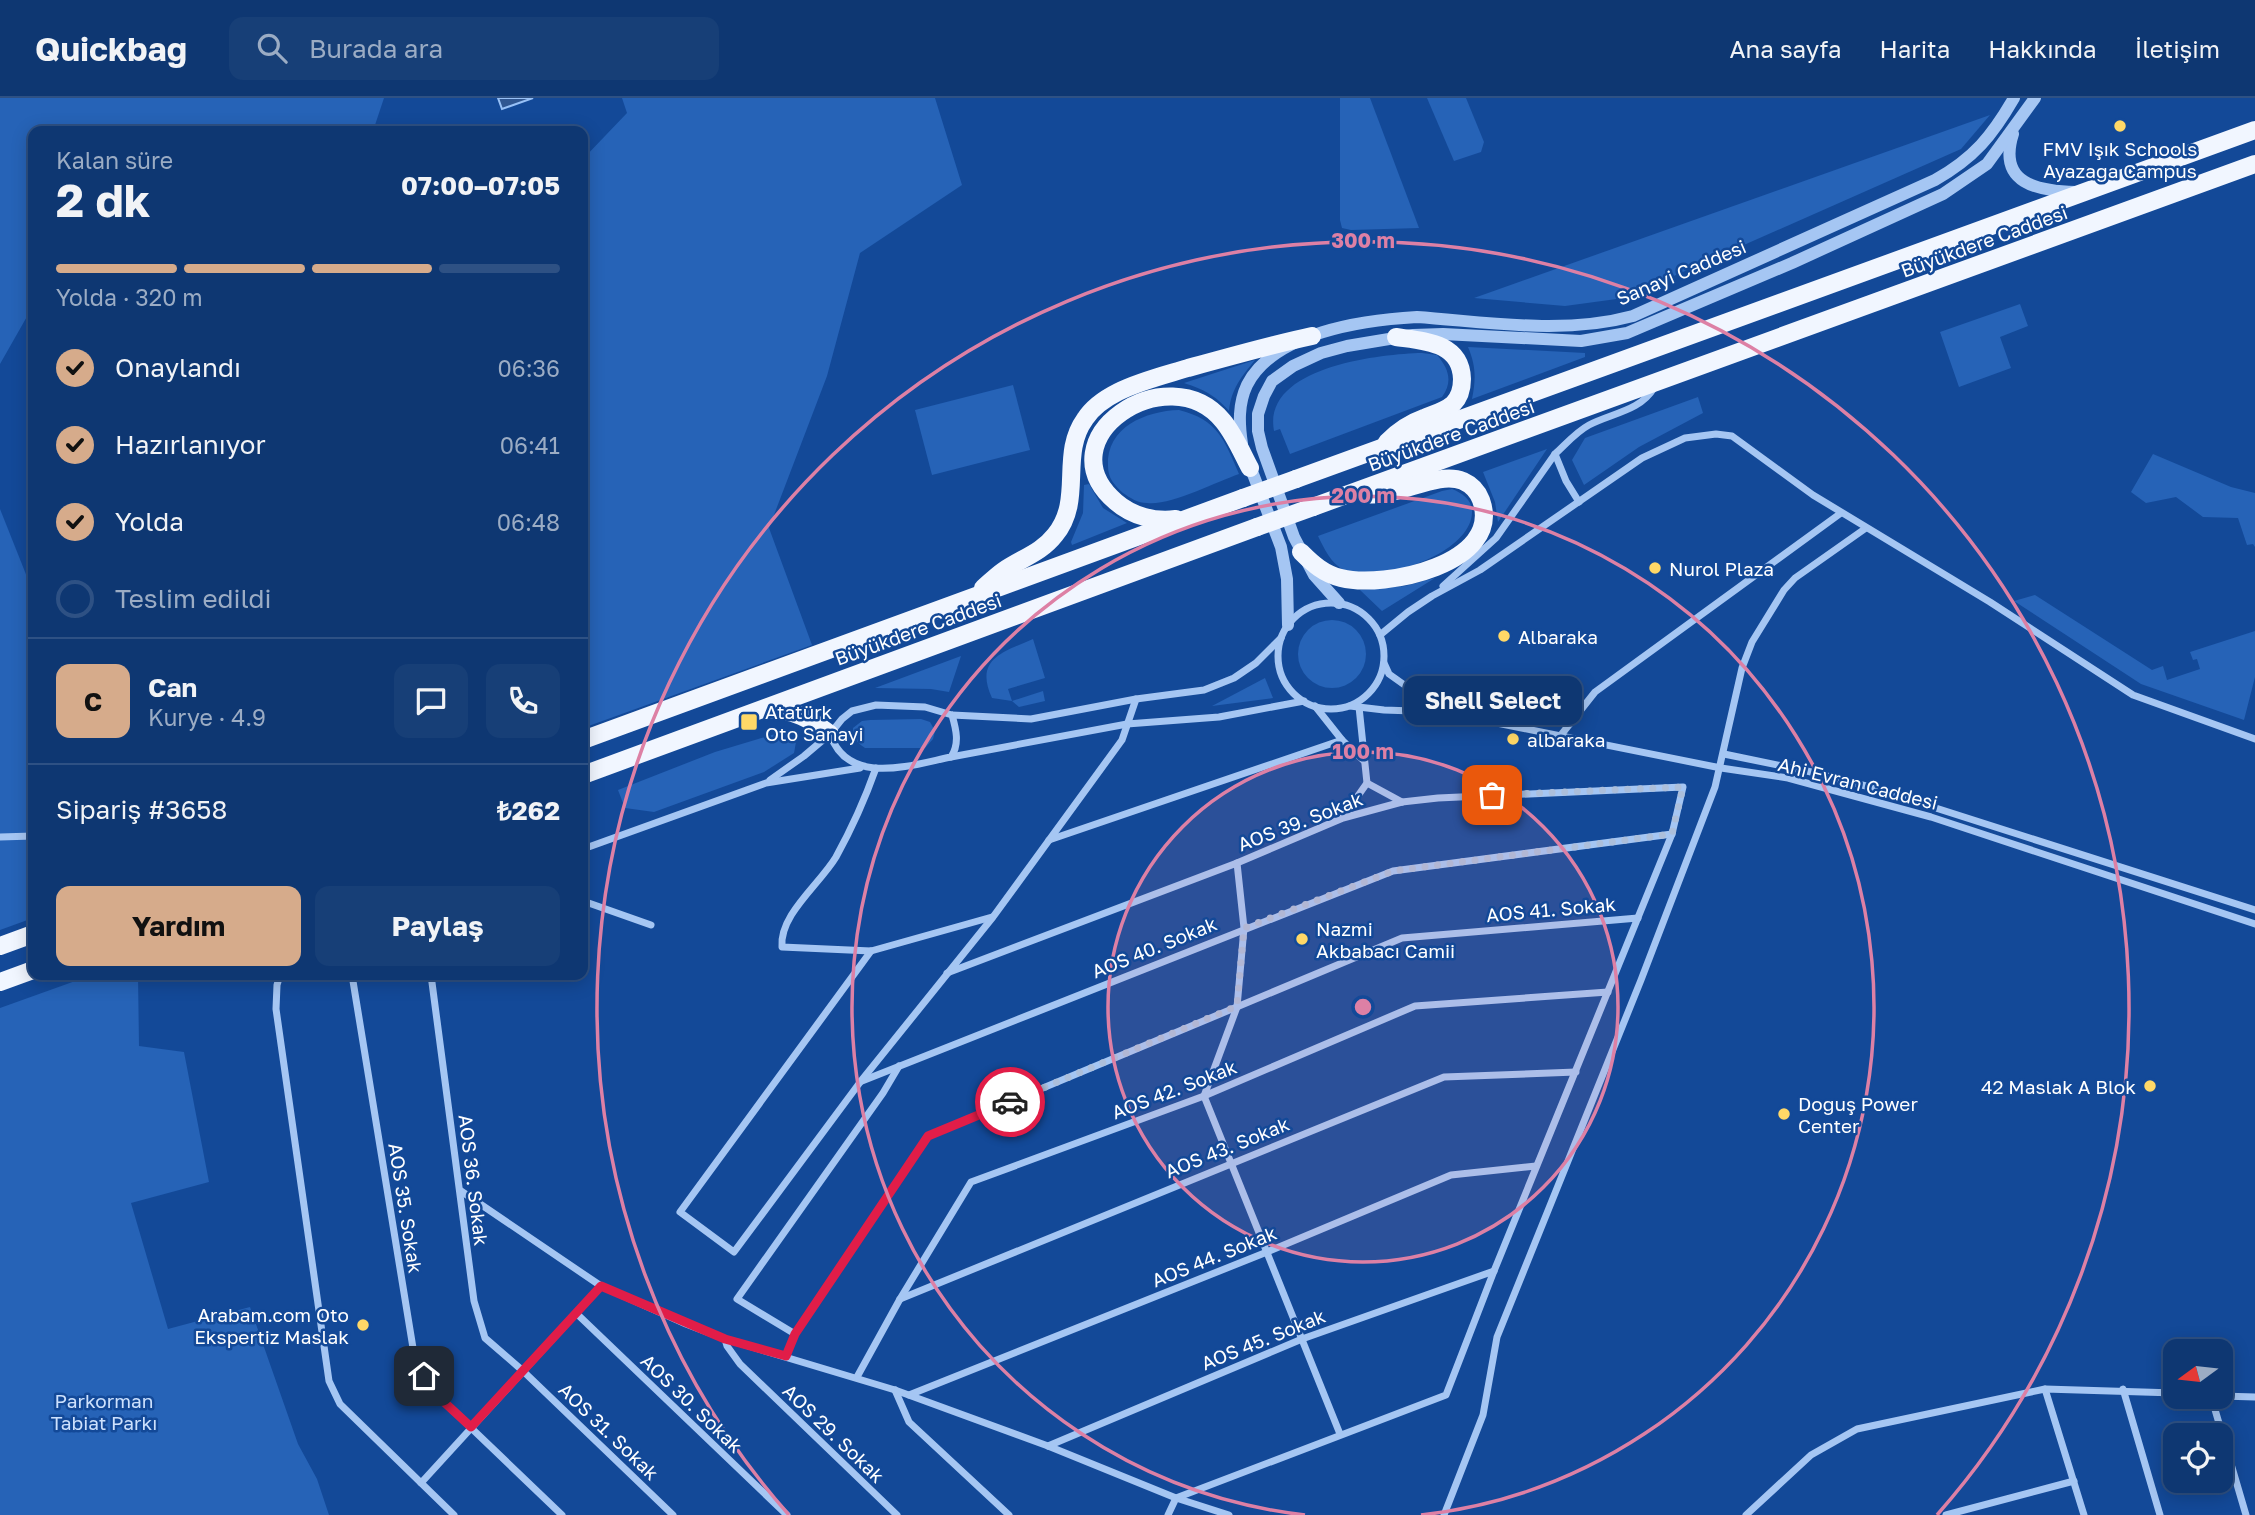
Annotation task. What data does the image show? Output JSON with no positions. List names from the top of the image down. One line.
{"streets":{"main road":["Büyükdere Caddesi"],"street":["Sanayi Caddesi","Ahi Evran Caddesi","AOS 39. Sokak","AOS 41. Sokak","AOS 40. Sokak","AOS 42. Sokak","AOS 43. Sokak","AOS 36. Sokak","AOS 35. Sokak","AOS 44. Sokak","AOS 45. Sokak","AOS 30. Sokak","AOS 31. Sokak","AOS 29. Sokak"]},"crossings":[["Sanayi Caddesi","Ahi Evran Caddesi"],["AOS 39. Sokak","AOS 40. Sokak"],["AOS 42. Sokak","AOS 43. Sokak"],["AOS 36. Sokak","AOS 31. Sokak"]],"parks":["Parkorman Tabiat Parkı"],"places":{"other":["FMV Işık Schools Ayazağa Campus","Nurol Plaza","Albaraka","albaraka","Shell Select","Nazmi Akbabacı Camii","42 Maslak A Blok","Doğuş Power Center","Arabam.com Oto Ekspertiz Maslak"],"transit":["Atatürk Oto Sanayi"]},"north":"left","page":{"header":"Quickbag","search":"Burada ara","nav":["Ana sayfa","Harita","Hakkında","İletişim"],"heading":["2 dk","Kalan süre","07:00–07:05"],"panel":["Can","Kurye · 4.9","Sipariş #3658","₺262"],"bar":"Yolda · 320 m","list":[["Onaylandı","06:36"],["Hazırlanıyor","06:41"],["Yolda","06:48"],"Teslim edildi"],"round":"C","bubble":"Shell Select","buttons":["Yardım","Paylaş"]},"rings":["300 m","200 m","100 m"]}
